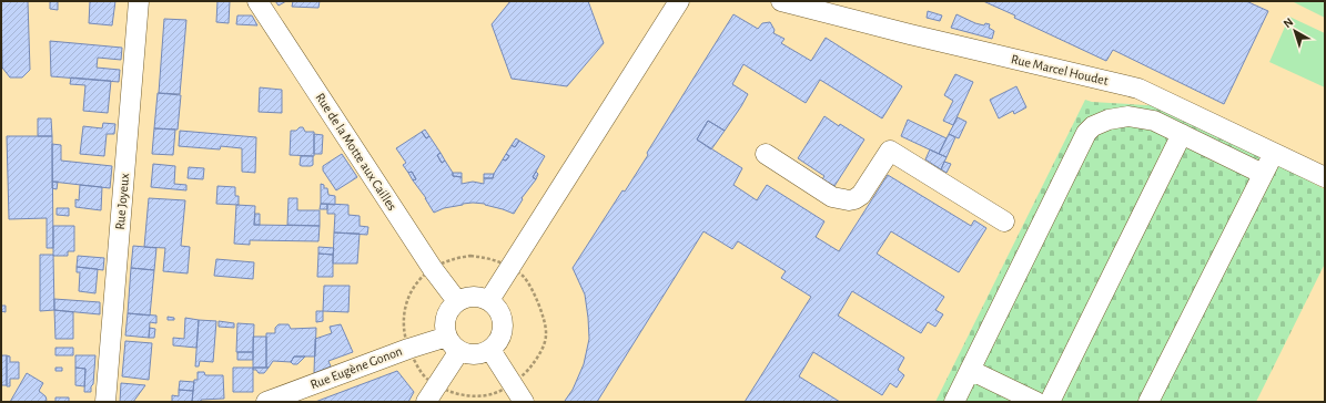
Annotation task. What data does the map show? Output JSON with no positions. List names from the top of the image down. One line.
{"streets":{"street":["Rue Marcel Houdet","Rue de la Motte aux Cailles","Rue Joyeux","Rue Eugène Gonon"]},"crossings":[["Rue de la Motte aux Cailles","Rue Eugène Gonon"]],"north":"top left"}
